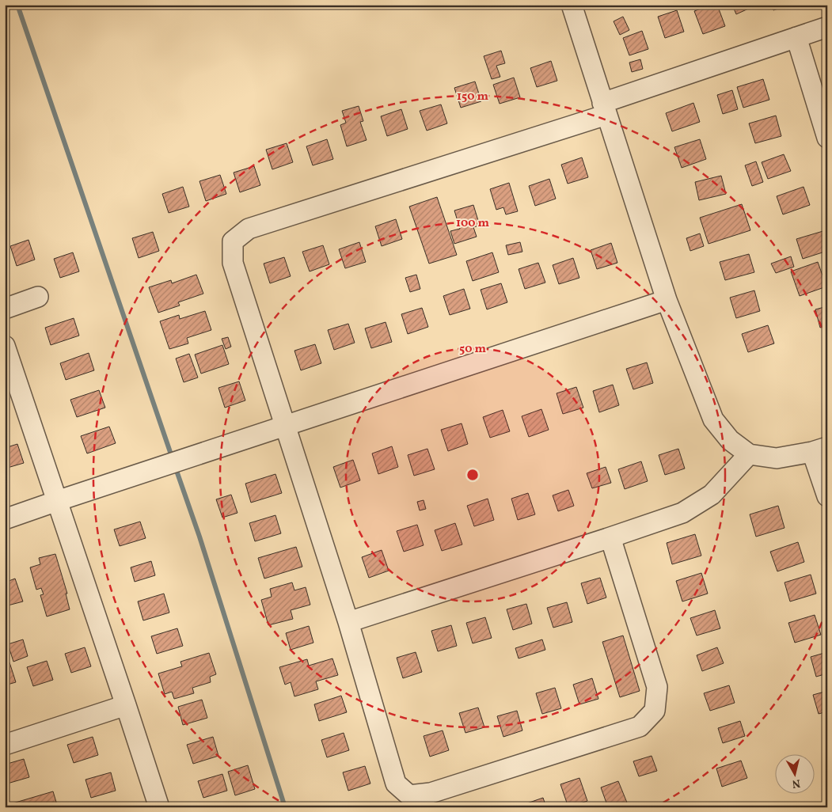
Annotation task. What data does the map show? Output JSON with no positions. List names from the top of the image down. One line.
{"north":"bottom","rings":["150 m","100 m","50 m"]}
